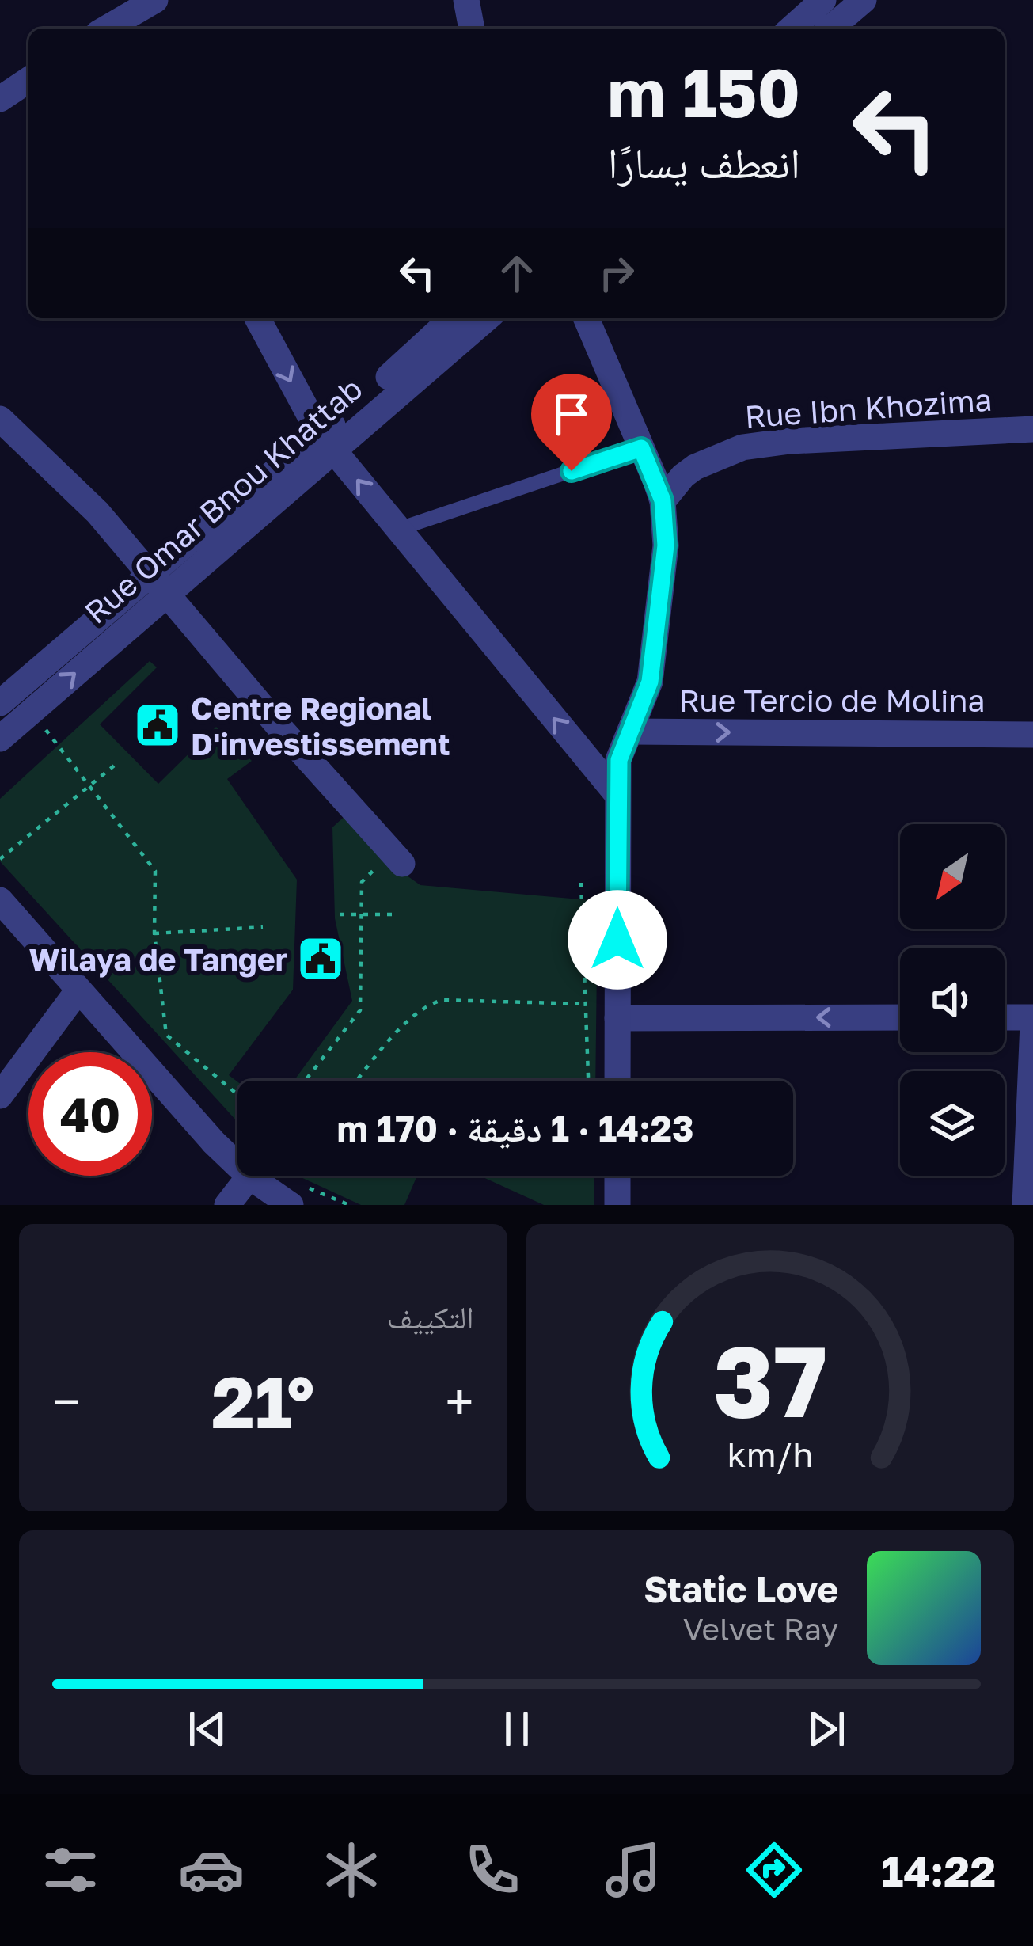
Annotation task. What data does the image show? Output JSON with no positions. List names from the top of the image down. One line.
{"streets":{"street":["Rue Ibn Khozima","Rue Omar Bnou Khattab","Rue Tercio de Molina"]},"one_way":["Rue Tercio de Molina"],"places":{"public building":["Centre Regional D'investissement","Wilaya de Tanger"]},"north":"bottom left","page":{"turn":["150 m","انعطف يسارًا"],"limit":"40","trip":"14:23 · 1 دقيقة · 170 m","tile":"التكييف","heat":["−","21°","+"],"song":["Static Love","Velvet Ray"],"tabs":"14:22","gauge":["37","km/h"]}}
